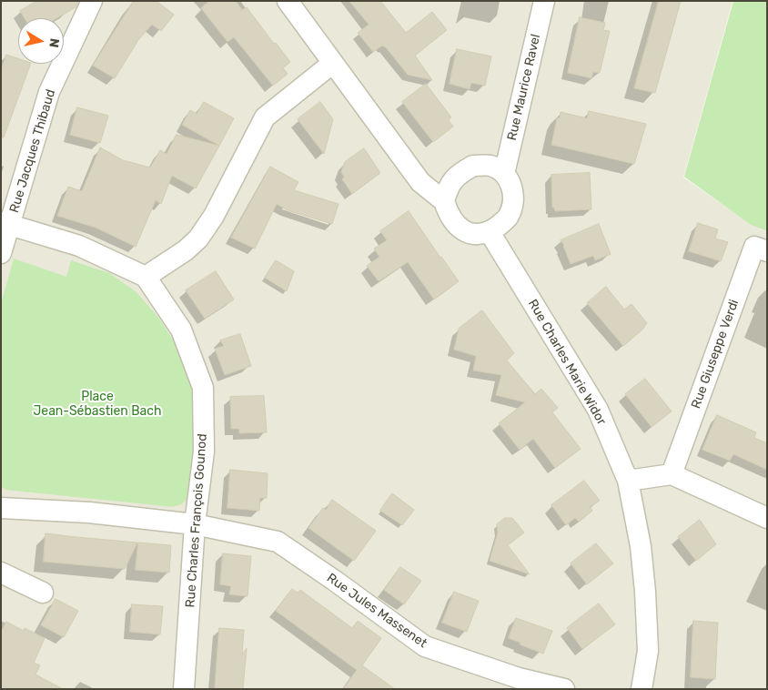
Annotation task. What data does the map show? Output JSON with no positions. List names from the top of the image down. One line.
{"streets":{"street":["Rue Maurice Ravel","Rue Jacques Thibaud","Rue Giuseppe Verdi","Rue Charles Marie Widor","Rue Charles François Gounod","Rue Jules Massenet"]},"crossings":[["Rue Maurice Ravel","Rue Charles Marie Widor"],["Rue Charles François Gounod","Rue Jules Massenet"]],"parks":["Place Jean-Sébastien Bach"],"north":"right"}
